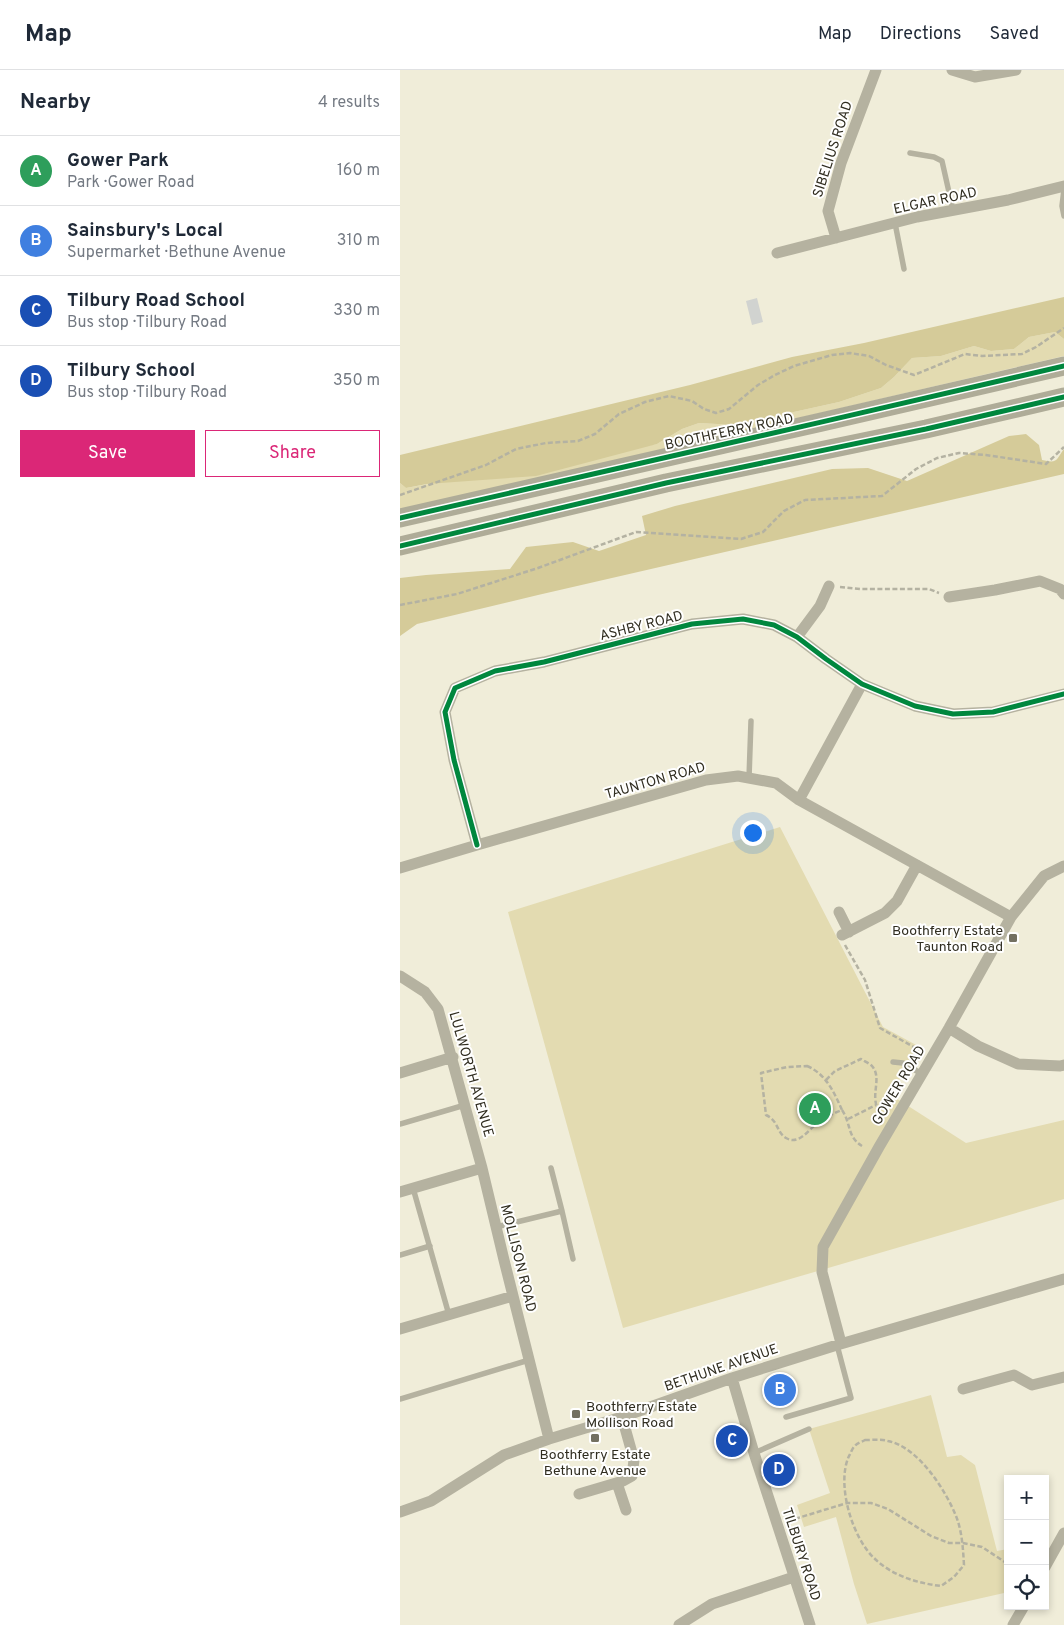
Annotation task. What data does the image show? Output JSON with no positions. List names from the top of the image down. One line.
{"streets":{"main road":["BOOTHFERRY ROAD"],"street":["SIBELIUS ROAD","ELGAR ROAD","ASHBY ROAD","TAUNTON ROAD","LULWORTH AVENUE","GOWER ROAD","MOLLISON ROAD","BETHUNE AVENUE","TILBURY ROAD"]},"crossings":[["SIBELIUS ROAD","ELGAR ROAD"],["ASHBY ROAD","TAUNTON ROAD"],["TAUNTON ROAD","GOWER ROAD"],["LULWORTH AVENUE","MOLLISON ROAD"],["GOWER ROAD","BETHUNE AVENUE"],["MOLLISON ROAD","BETHUNE AVENUE"],["BETHUNE AVENUE","TILBURY ROAD"]],"places":{"transit":["Boothferry Estate Taunton Road","Boothferry Estate Mollison Road","Boothferry Estate Bethune Avenue"]},"page":{"header":"Map","nav":["Map","Directions","Saved"],"heading":["Nearby","4 results"],"list":[{"mark":"A","name":"Gower Park","note":"Park · Gower Road","value":"160 m"},{"mark":"B","name":"Sainsbury's Local","note":"Supermarket · Bethune Avenue","value":"310 m"},{"mark":"C","name":"Tilbury Road School","note":"Bus stop · Tilbury Road","value":"330 m"},{"mark":"D","name":"Tilbury School","note":"Bus stop · Tilbury Road","value":"350 m"}],"buttons":["Save","Share"],"pins":["A","B","C","D"],"map_buttons":["+","−"]}}
